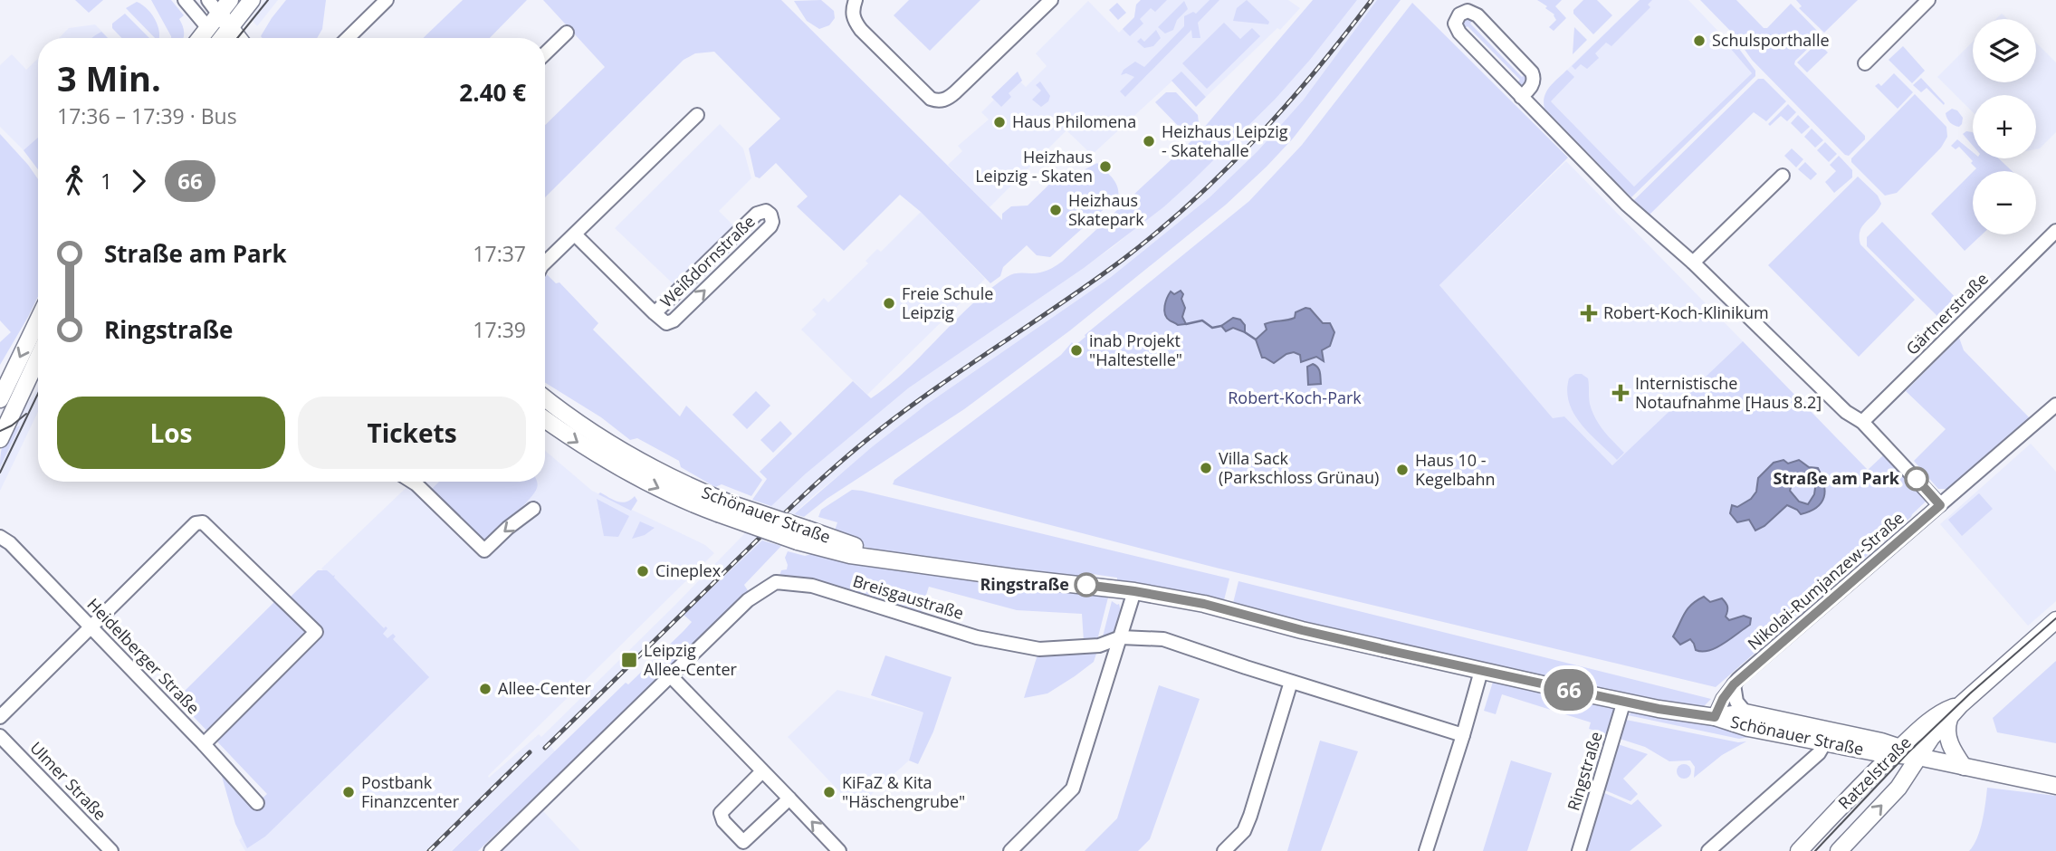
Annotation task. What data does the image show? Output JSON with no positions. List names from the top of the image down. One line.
{"streets":{"main road":["Schönauer Straße","Ratzelstraße"],"street":["Weißdornstraße","Gärtnerstraße","Nikolai-Rumjanzew-Straße","Breisgaustraße","Heidelberger Straße","Ringstraße","Ulmer Straße"]},"crossings":[["Schönauer Straße","Nikolai-Rumjanzew-Straße"],["Schönauer Straße","Ringstraße"],["Schönauer Straße","Ratzelstraße"]],"parks":["Robert-Koch-Park"],"places":{"other":["Schulsporthalle","Haus Philomena","Heizhaus Leipzig - Skatehalle","Heizhaus Leipzig - Skaten","Heizhaus Skatepark","Freie Schule Leipzig","inab Projekt \"Haltestelle\"","Villa Sack (Parkschloss Grünau)","Haus 10 - Kegelbahn","Straße am Park","Cineplex","Ringstraße","Allee-Center","Postbank Finanzcenter","KiFaZ & Kita \"Häschengrube\""],"health":["Robert-Koch-Klinikum","Internistische Notaufnahme [Haus 8.2]"],"transit":["Leipzig Allee-Center"]},"lines":["bus line 66"],"page":{"on_map":"66","map_buttons":["+","−"],"heading":["3 Min.","17:36 – 17:39 · Bus","2.40 €"],"legs":["1","66"],"list":[{"name":"Straße am Park","value":"17:37"},{"name":"Ringstraße","value":"17:39"}],"buttons":["Los","Tickets"]}}
